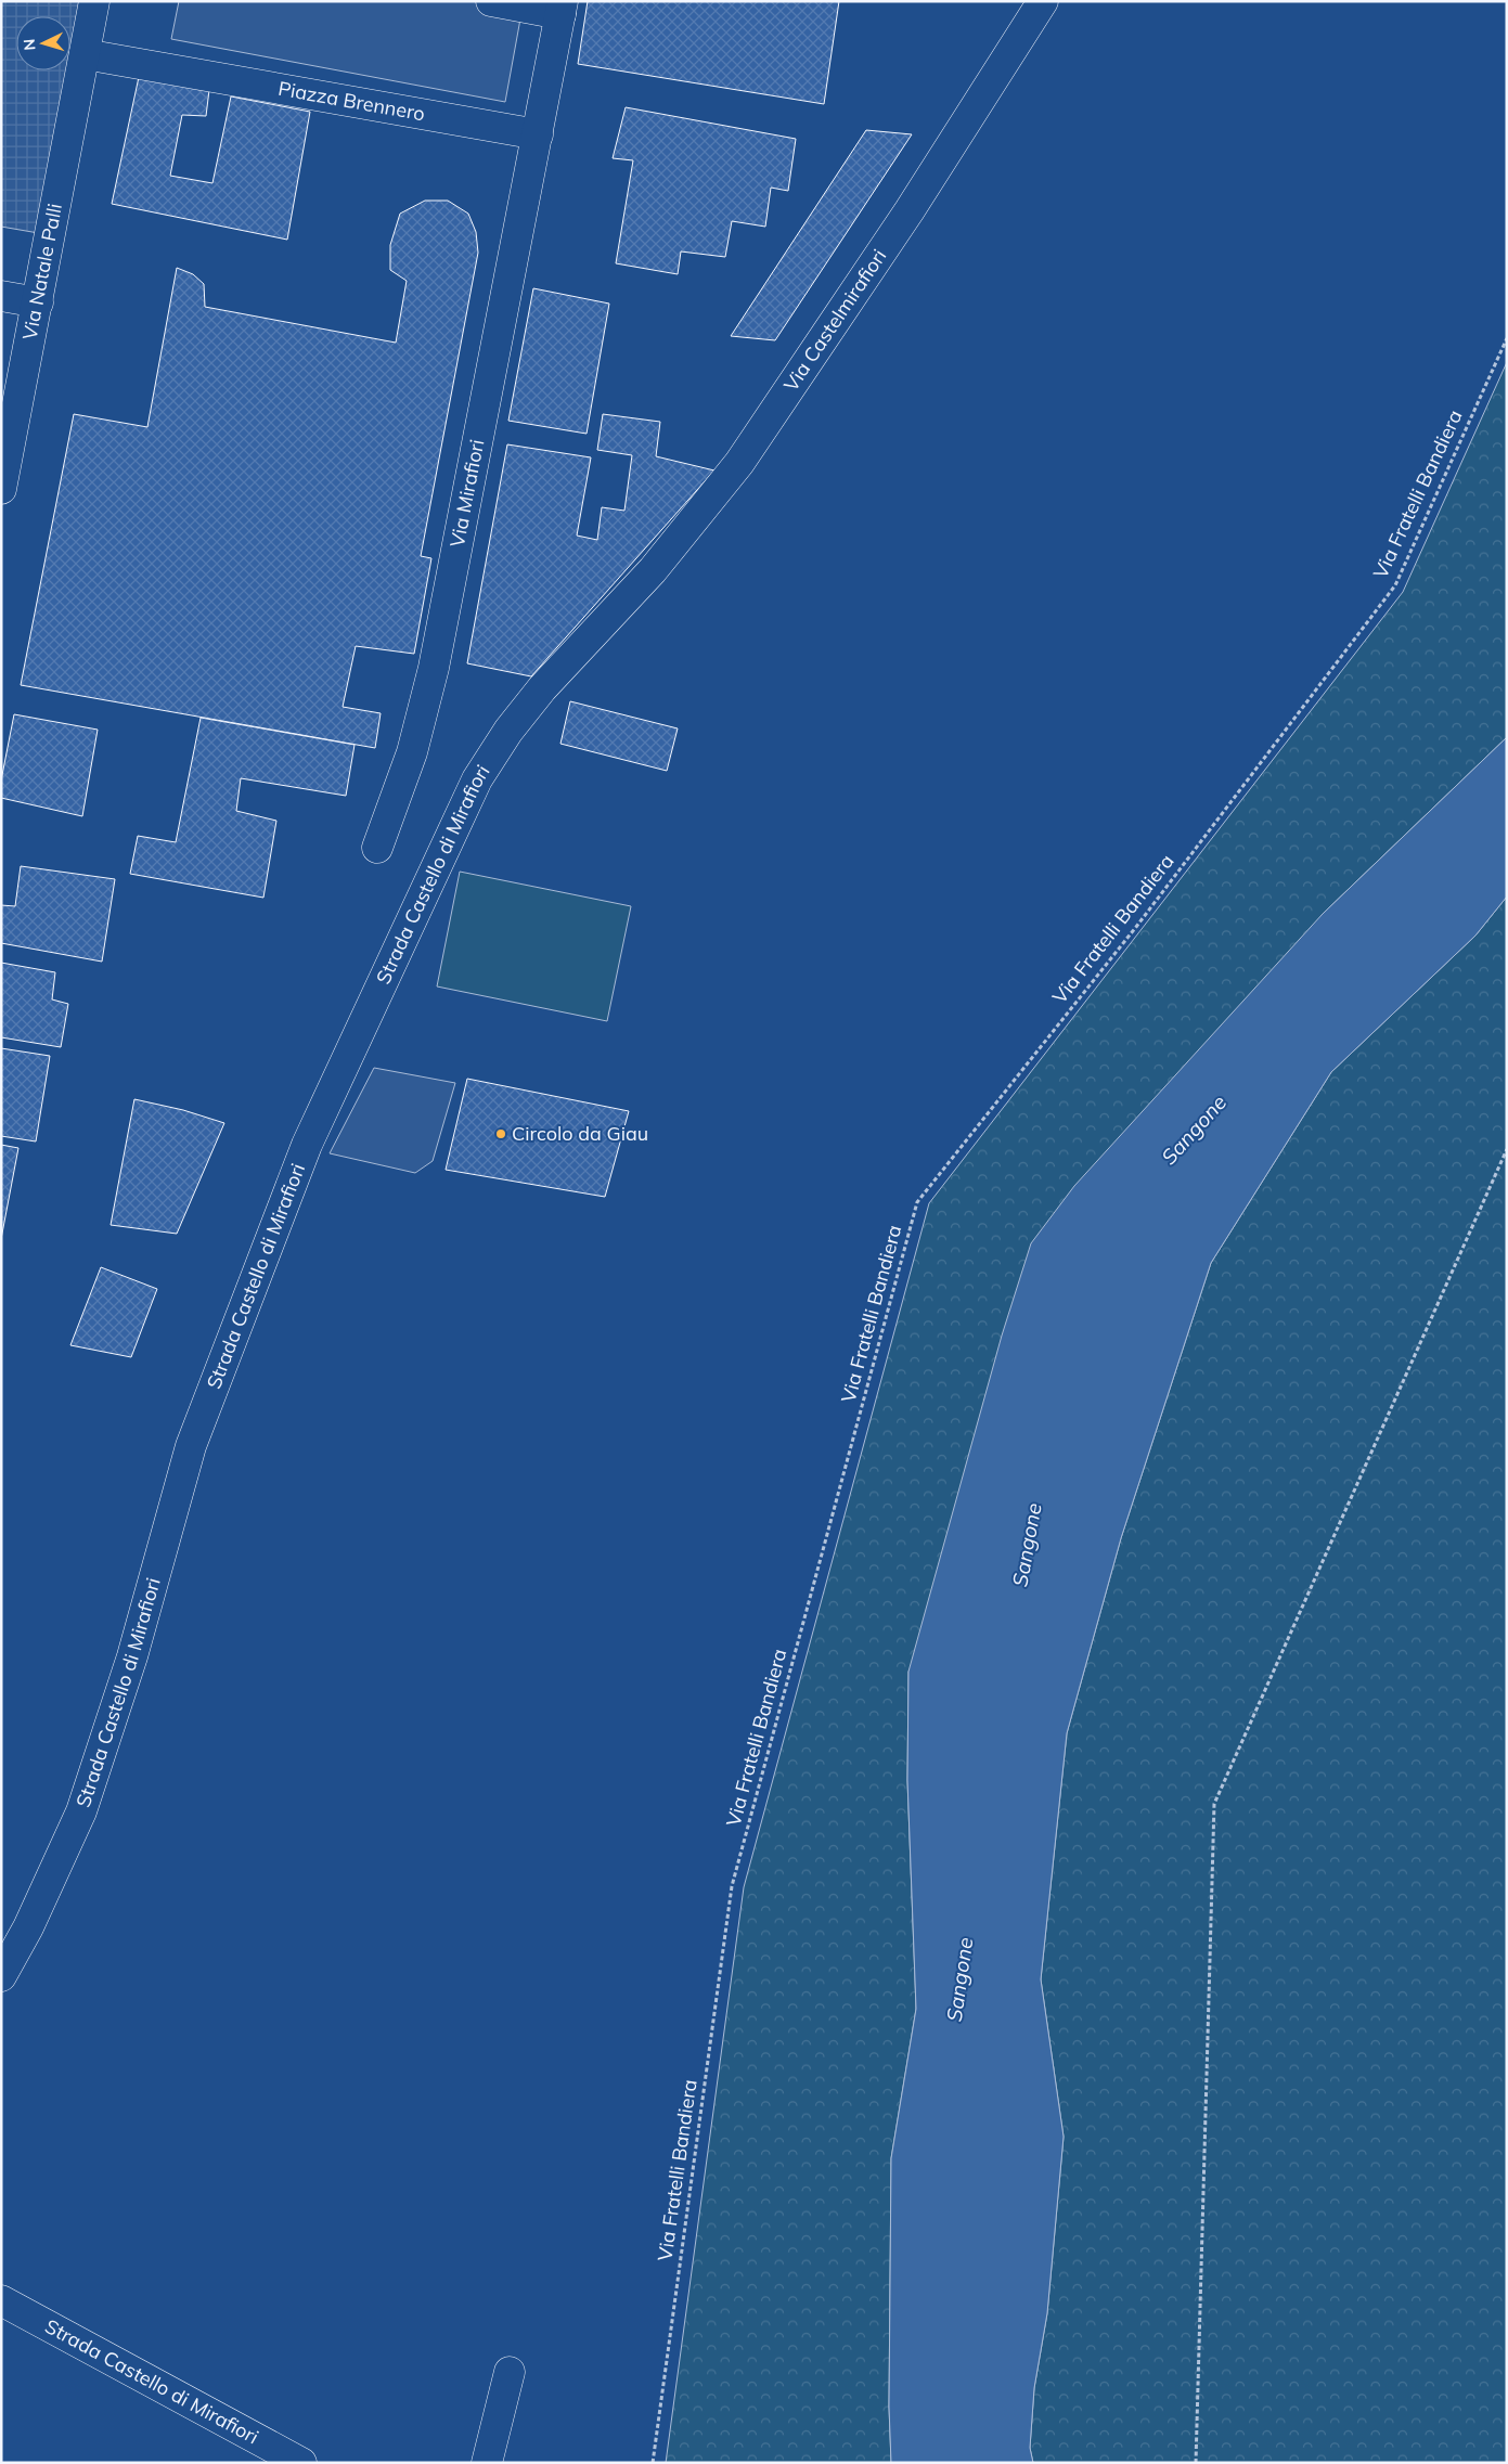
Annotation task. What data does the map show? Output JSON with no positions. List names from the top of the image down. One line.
{"streets":{"street":["Piazza Brennero","Via Natale Palli","Via Castelmirafiori","Via Mirafiori","Strada Castello di Mirafiori"],"path":["Via Fratelli Bandiera"]},"crossings":[["Piazza Brennero","Via Natale Palli"],["Piazza Brennero","Via Mirafiori"],["Via Castelmirafiori","Strada Castello di Mirafiori"]],"water":["Sangone"],"places":["Circolo da Giau"],"north":"left"}
